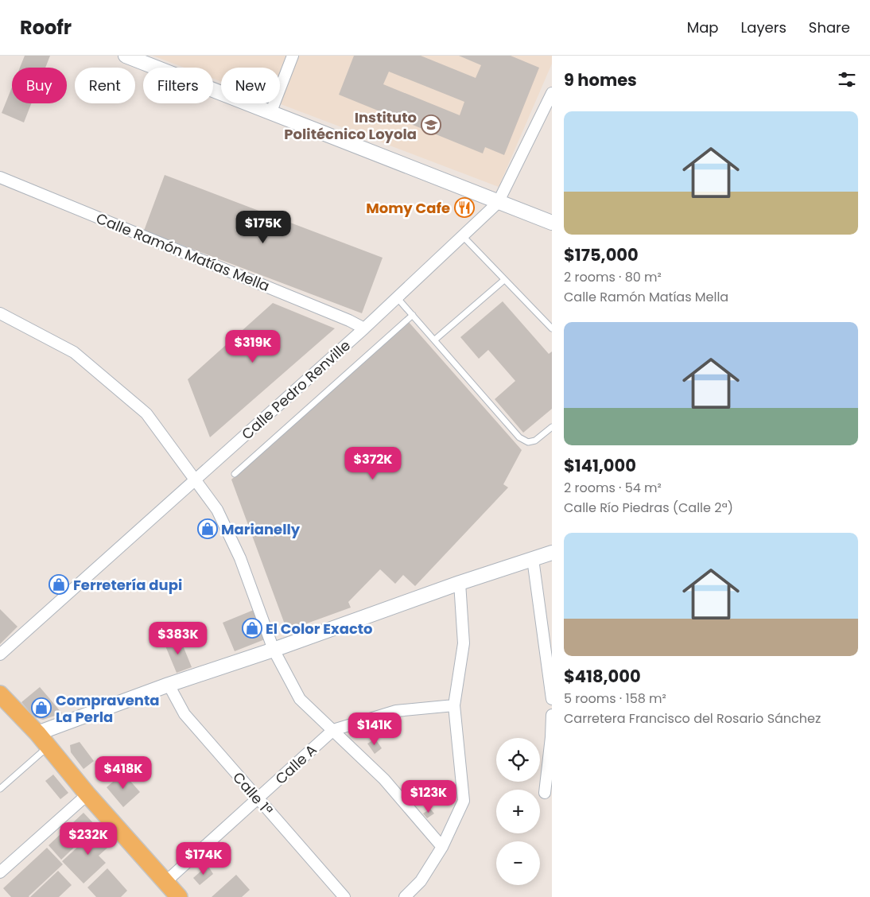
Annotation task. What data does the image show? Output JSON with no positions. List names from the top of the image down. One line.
{"streets":{"street":["Calle Ramón Matías Mella","Calle Pedro Renville","Calle A","Calle 1ª"]},"crossings":[["Calle Ramón Matías Mella","Calle Pedro Renville"],["Calle A","Calle 1ª"]],"places":{"school or university":["Instituto Politécnico Loyola"],"restaurant":["Momy Cafe"],"shop":["Marianelly","Ferretería dupi","El Color Exacto","Compraventa La Perla"]},"page":{"header":"Roofr","nav":["Map","Layers","Share"],"heading":"9 homes","chip":["Buy","Rent","Filters","New"],"list":[{"name":"$175,000","note":"2 rooms · 80 m² · Calle Ramón Matías Mella"},{"name":"$141,000","note":"2 rooms · 54 m² · Calle Río Piedras (Calle 2ª)"},{"name":"$418,000","note":"5 rooms · 158 m² · Carretera Francisco del Rosario Sánchez"}],"price":["$175K","$319K","$372K","$383K","$141K","$418K","$123K","$232K","$174K"],"map_buttons":["+","−"]}}
